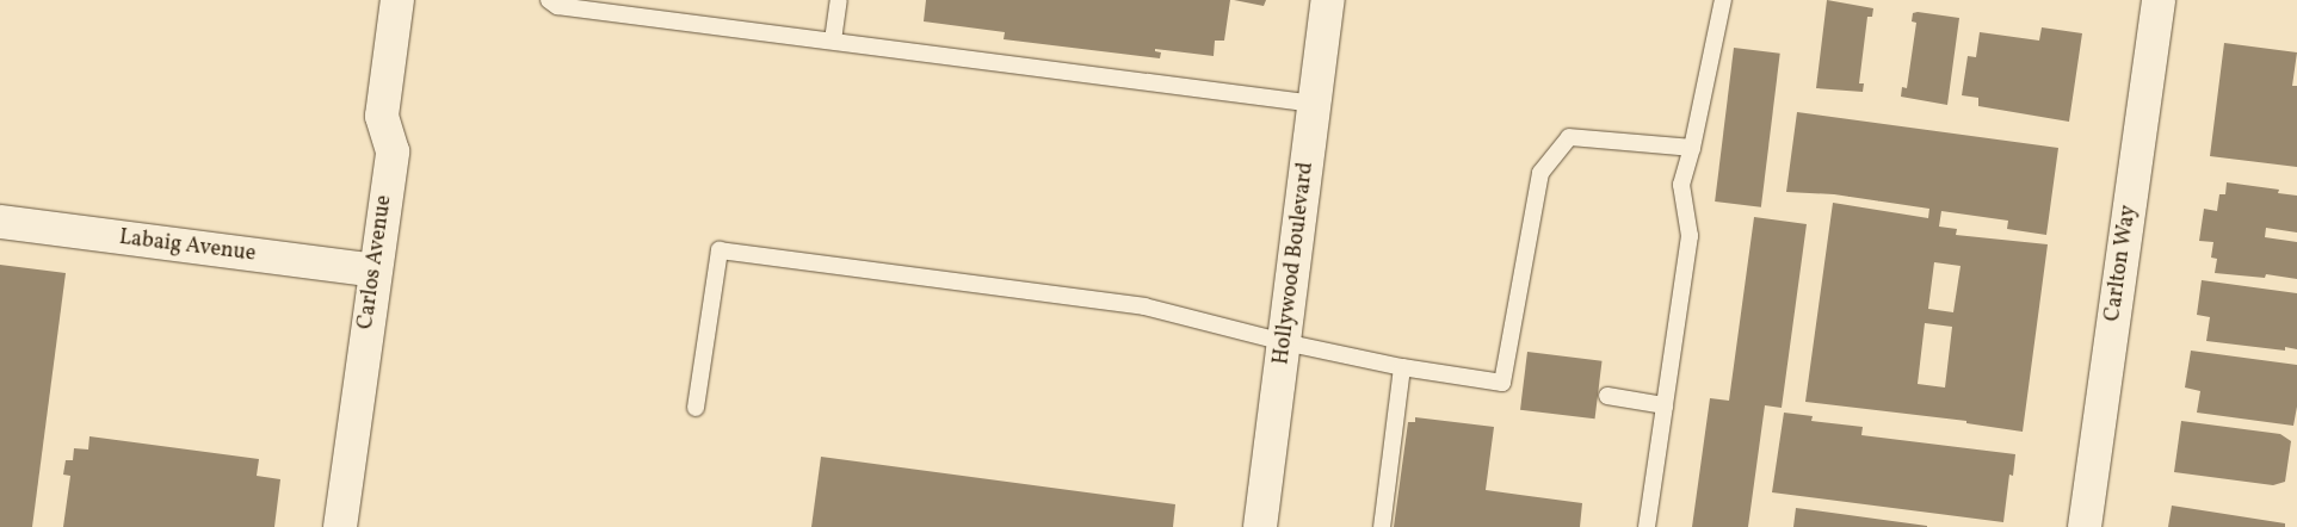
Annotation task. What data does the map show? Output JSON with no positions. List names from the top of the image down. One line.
{"streets":{"street":["Labaig Avenue","Carlos Avenue","Hollywood Boulevard","Carlton Way"]},"crossings":[["Labaig Avenue","Carlos Avenue"]]}
